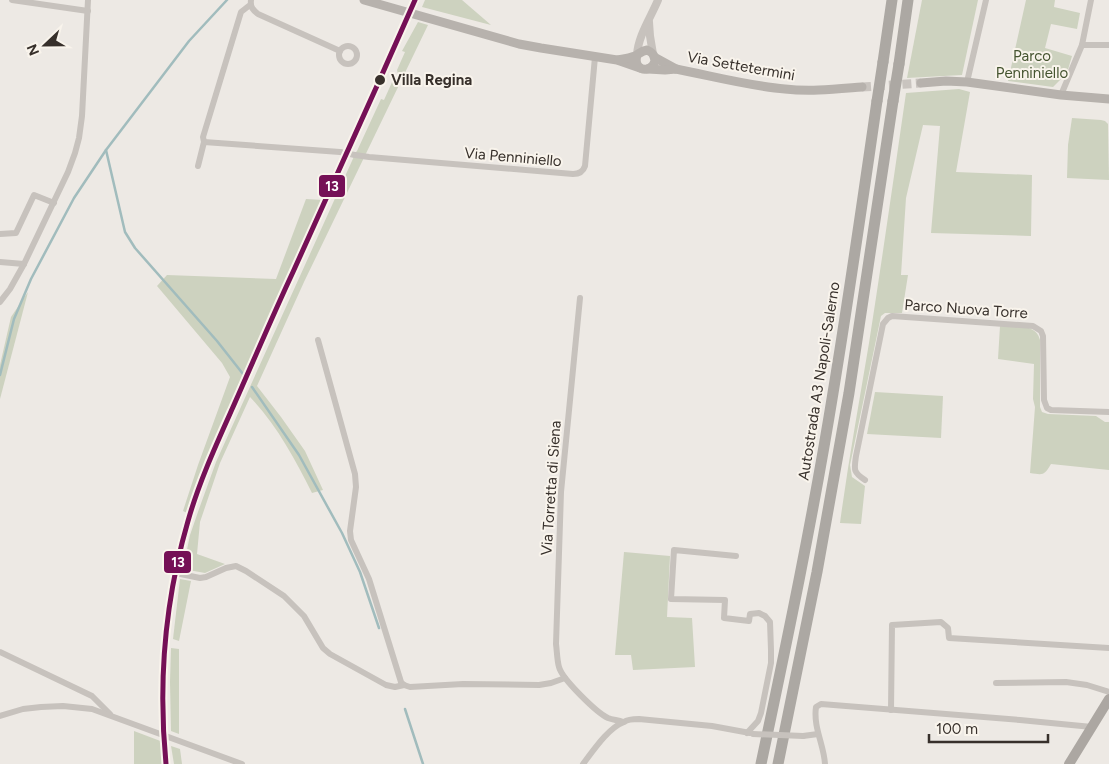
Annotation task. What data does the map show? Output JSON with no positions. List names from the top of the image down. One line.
{"streets":{"highway":["Autostrada A3 Napoli-Salerno"],"main road":["Via Settetermini"],"street":["Via Penniniello","Parco Nuova Torre","Via Torretta di Siena"]},"crossings":[["Via Settetermini","Via Penniniello"]],"parks":["Parco Penniniello"],"places":["Villa Regina"],"lines":["transit line 13"],"scale_bar":"100 m","north":"left"}
